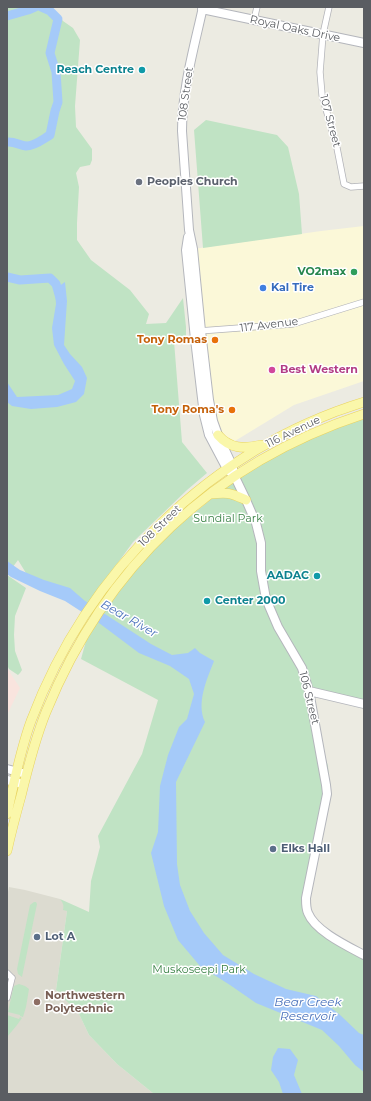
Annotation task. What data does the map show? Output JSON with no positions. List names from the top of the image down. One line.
{"streets":{"main road":["108 Street","116 Avenue"],"street":["Royal Oaks Drive","107 Street","117 Avenue","106 Street"]},"crossings":[["Royal Oaks Drive","108 Street"],["Royal Oaks Drive","107 Street"],["108 Street","117 Avenue"],["108 Street","116 Avenue"],["108 Street","106 Street"],["116 Avenue","106 Street"]],"water":["Bear River","Bear Creek Reservoir"],"parks":["Sundial Park","Muskoseepi Park"],"places":["Reach Centre","Peoples Church","VO2max","Kal Tire","Tony Romas","Best Western","Tony Roma's","AADAC","Center 2000","Elks Hall","Lot A","Northwestern Polytechnic"]}
